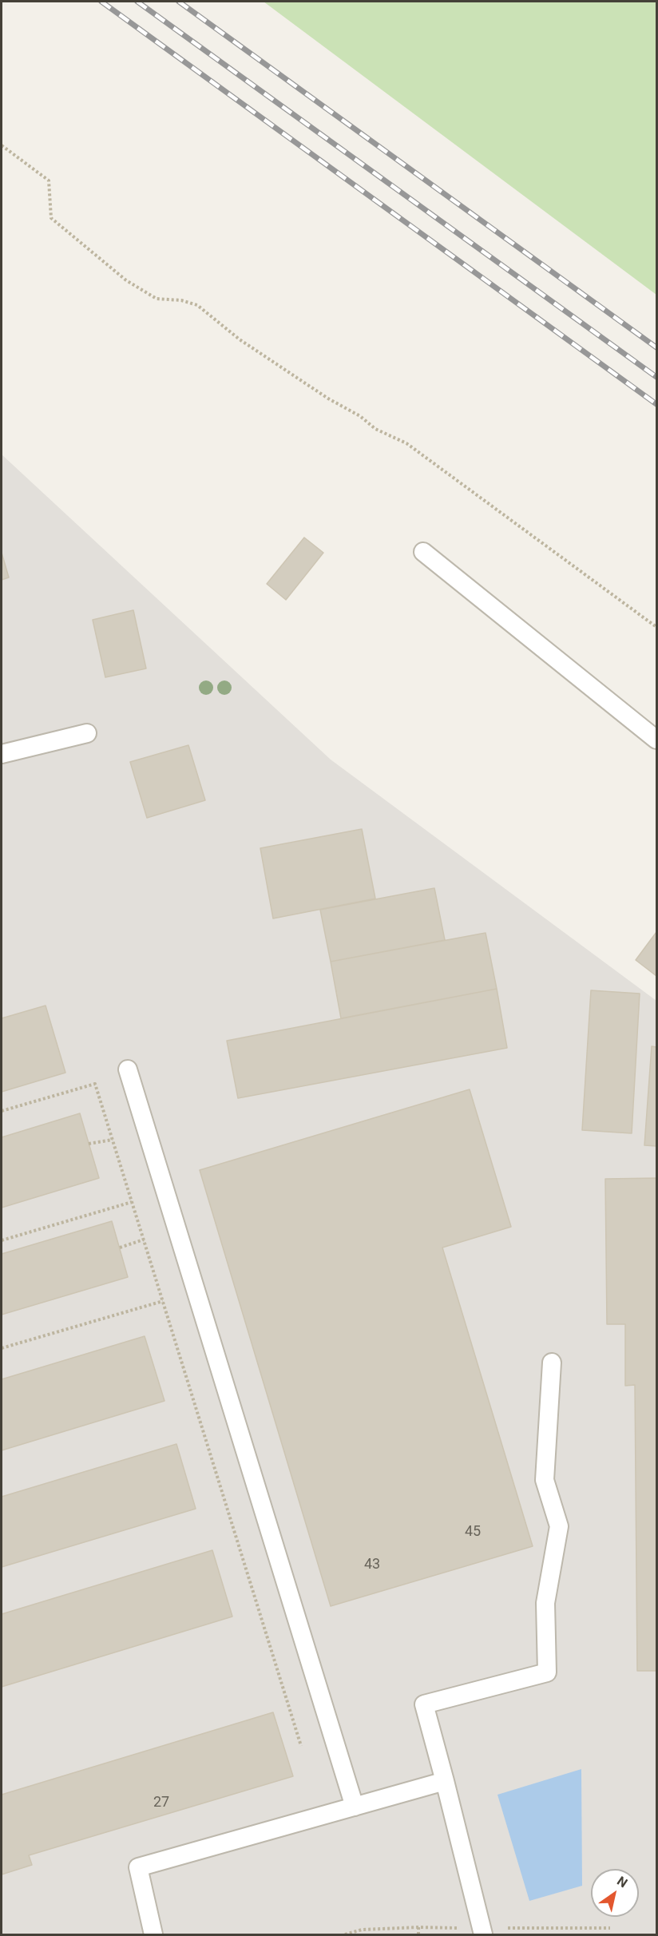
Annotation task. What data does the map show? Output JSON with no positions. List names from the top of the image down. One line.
{"house_numbers":["45","43","27"],"north":"top right"}
